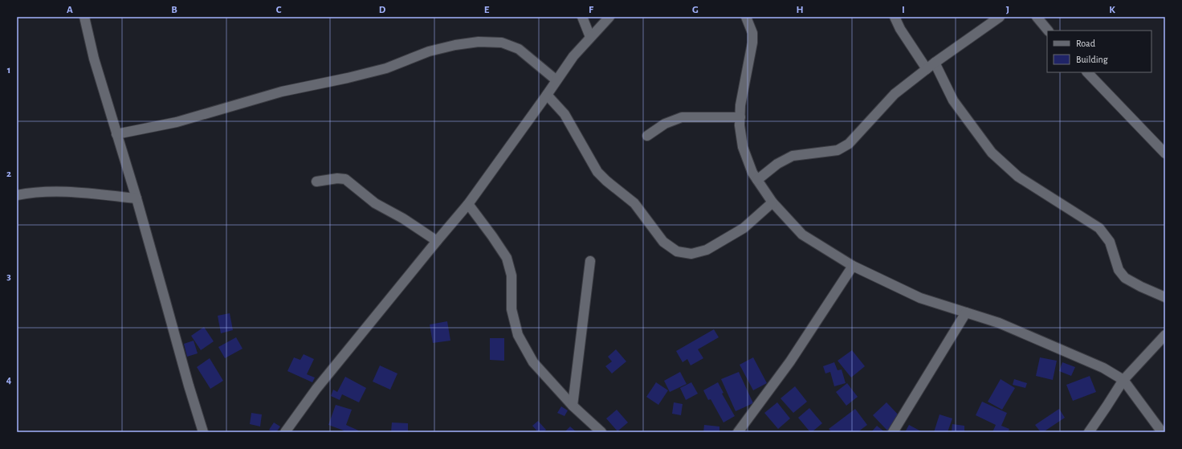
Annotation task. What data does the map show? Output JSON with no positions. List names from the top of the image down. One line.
{"legend":["Road","Building"],"grid":{"columns":["A","B","C","D","E","F","G","H","I","J","K"],"rows":["1","2","3","4"]}}
